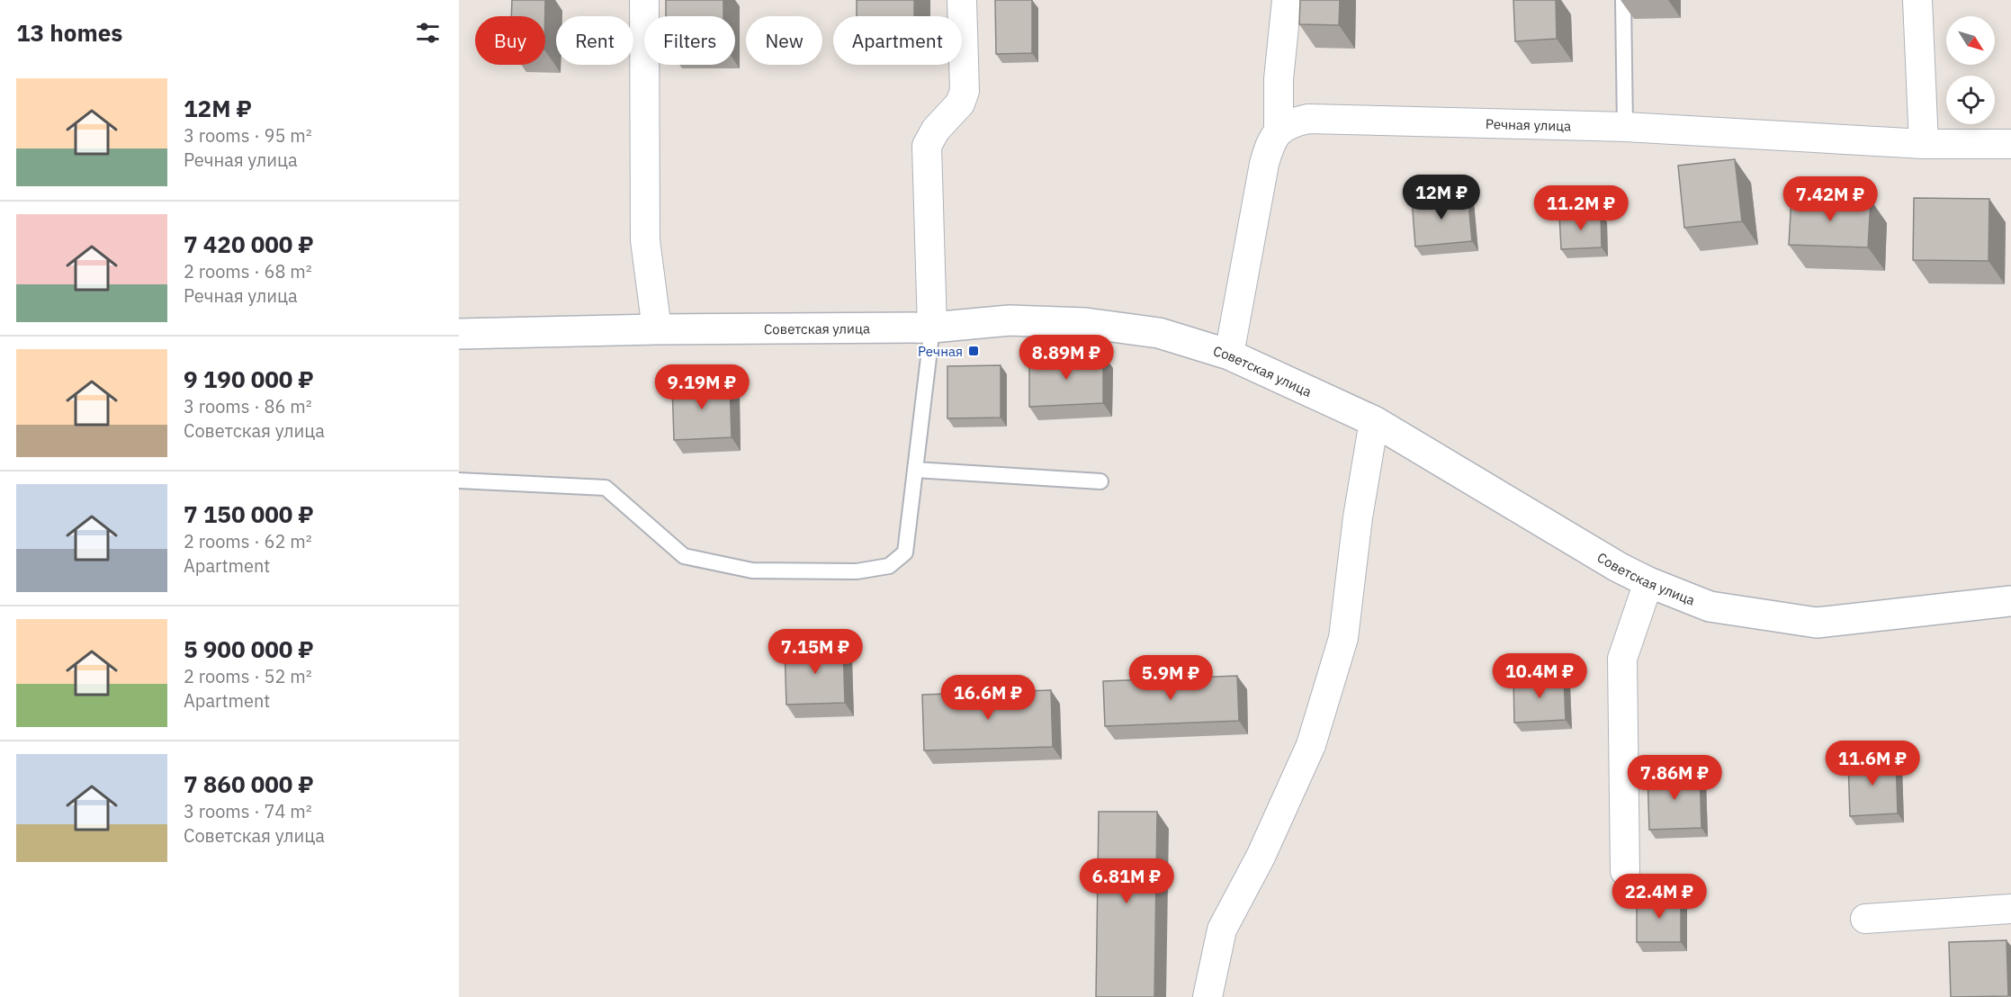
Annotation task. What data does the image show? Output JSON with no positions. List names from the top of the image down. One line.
{"streets":{"street":["Речная улица","Советская улица"]},"places":{"transit":["Речная"]},"north":"bottom right","page":{"heading":"13 homes","chip":["Buy","Rent","Filters","New","Apartment"],"list":[{"name":"12M ₽","note":"3 rooms · 95 m² · Речная улица"},{"name":"7 420 000 ₽","note":"2 rooms · 68 m² · Речная улица"},{"name":"9 190 000 ₽","note":"3 rooms · 86 m² · Советская улица"},{"name":"7 150 000 ₽","note":"2 rooms · 62 m² · Apartment"},{"name":"5 900 000 ₽","note":"2 rooms · 52 m² · Apartment"},{"name":"7 860 000 ₽","note":"3 rooms · 74 m² · Советская улица"}],"price":["12M ₽","7.42M ₽","11.2M ₽","8.89M ₽","9.19M ₽","7.15M ₽","10.4M ₽","5.9M ₽","16.6M ₽","11.6M ₽","7.86M ₽","6.81M ₽","22.4M ₽"]}}
